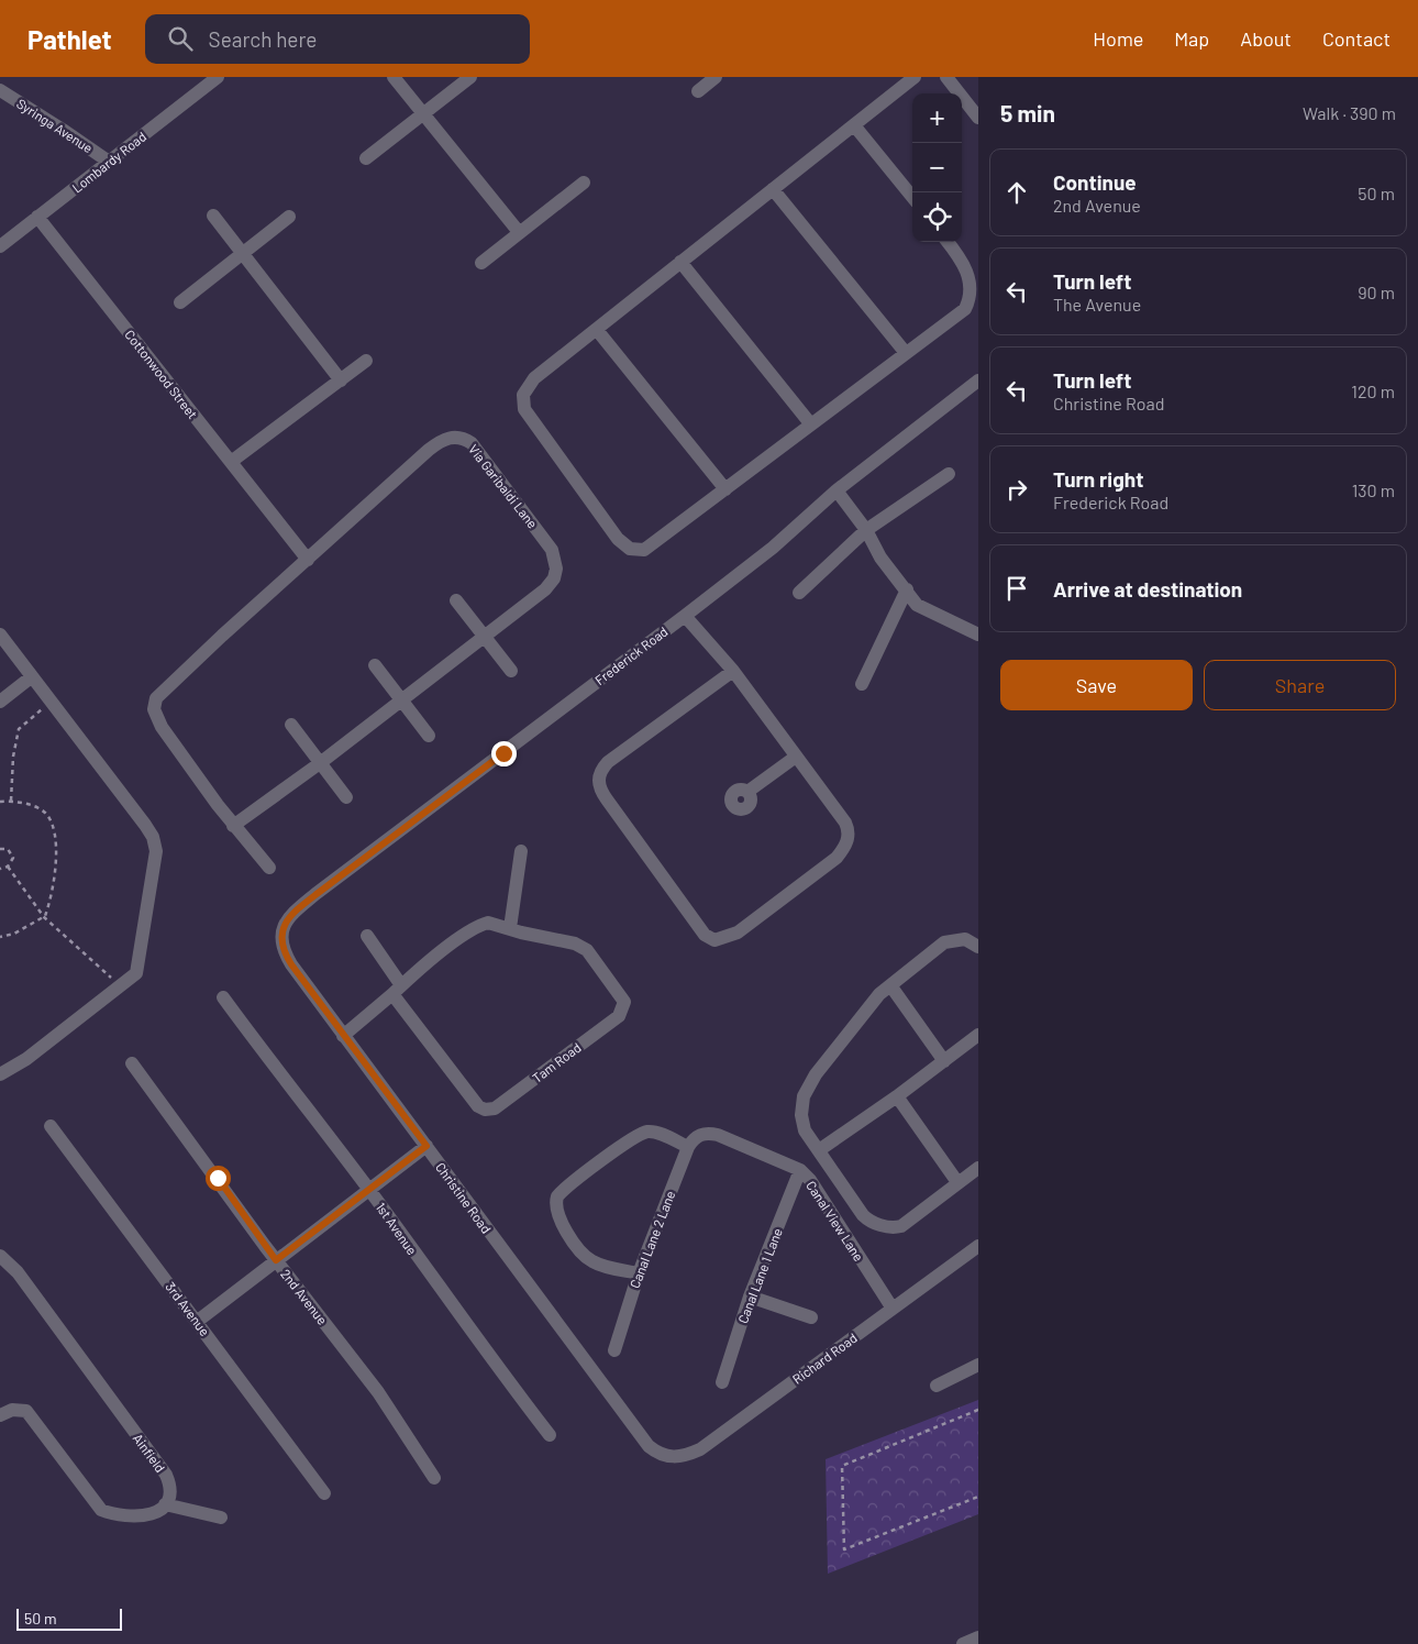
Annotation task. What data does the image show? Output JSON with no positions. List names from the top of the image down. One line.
{"streets":{"street":["Syringa Avenue","Lombardy Road","Cottonwood Street","Via Garibaldi Lane","Frederick Road","Tam Road","Christine Road","Canal View Lane","1st Avenue","Canal Lane 2 Lane","Canal Lane 1 Lane","2nd Avenue","3rd Avenue","Richard Road","Ainfield"]},"crossings":[["Syringa Avenue","Lombardy Road"],["Lombardy Road","Cottonwood Street"],["Cottonwood Street","Via Garibaldi Lane"],["Frederick Road","Christine Road"],["Tam Road","Christine Road"],["Christine Road","Richard Road"],["Canal View Lane","Canal Lane 2 Lane"],["Canal View Lane","Canal Lane 1 Lane"],["Canal View Lane","Richard Road"]],"scale_bar":"50 m","page":{"header":"Pathlet","search":"Search here","nav":["Home","Map","About","Contact"],"heading":["5 min","Walk · 390 m"],"map_buttons":["+","−"],"list":[["Continue","2nd Avenue","50 m"],["Turn left","The Avenue","90 m"],["Turn left","Christine Road","120 m"],["Turn right","Frederick Road","130 m"],"Arrive at destination"],"buttons":["Save","Share"],"scale":"50 m"}}
